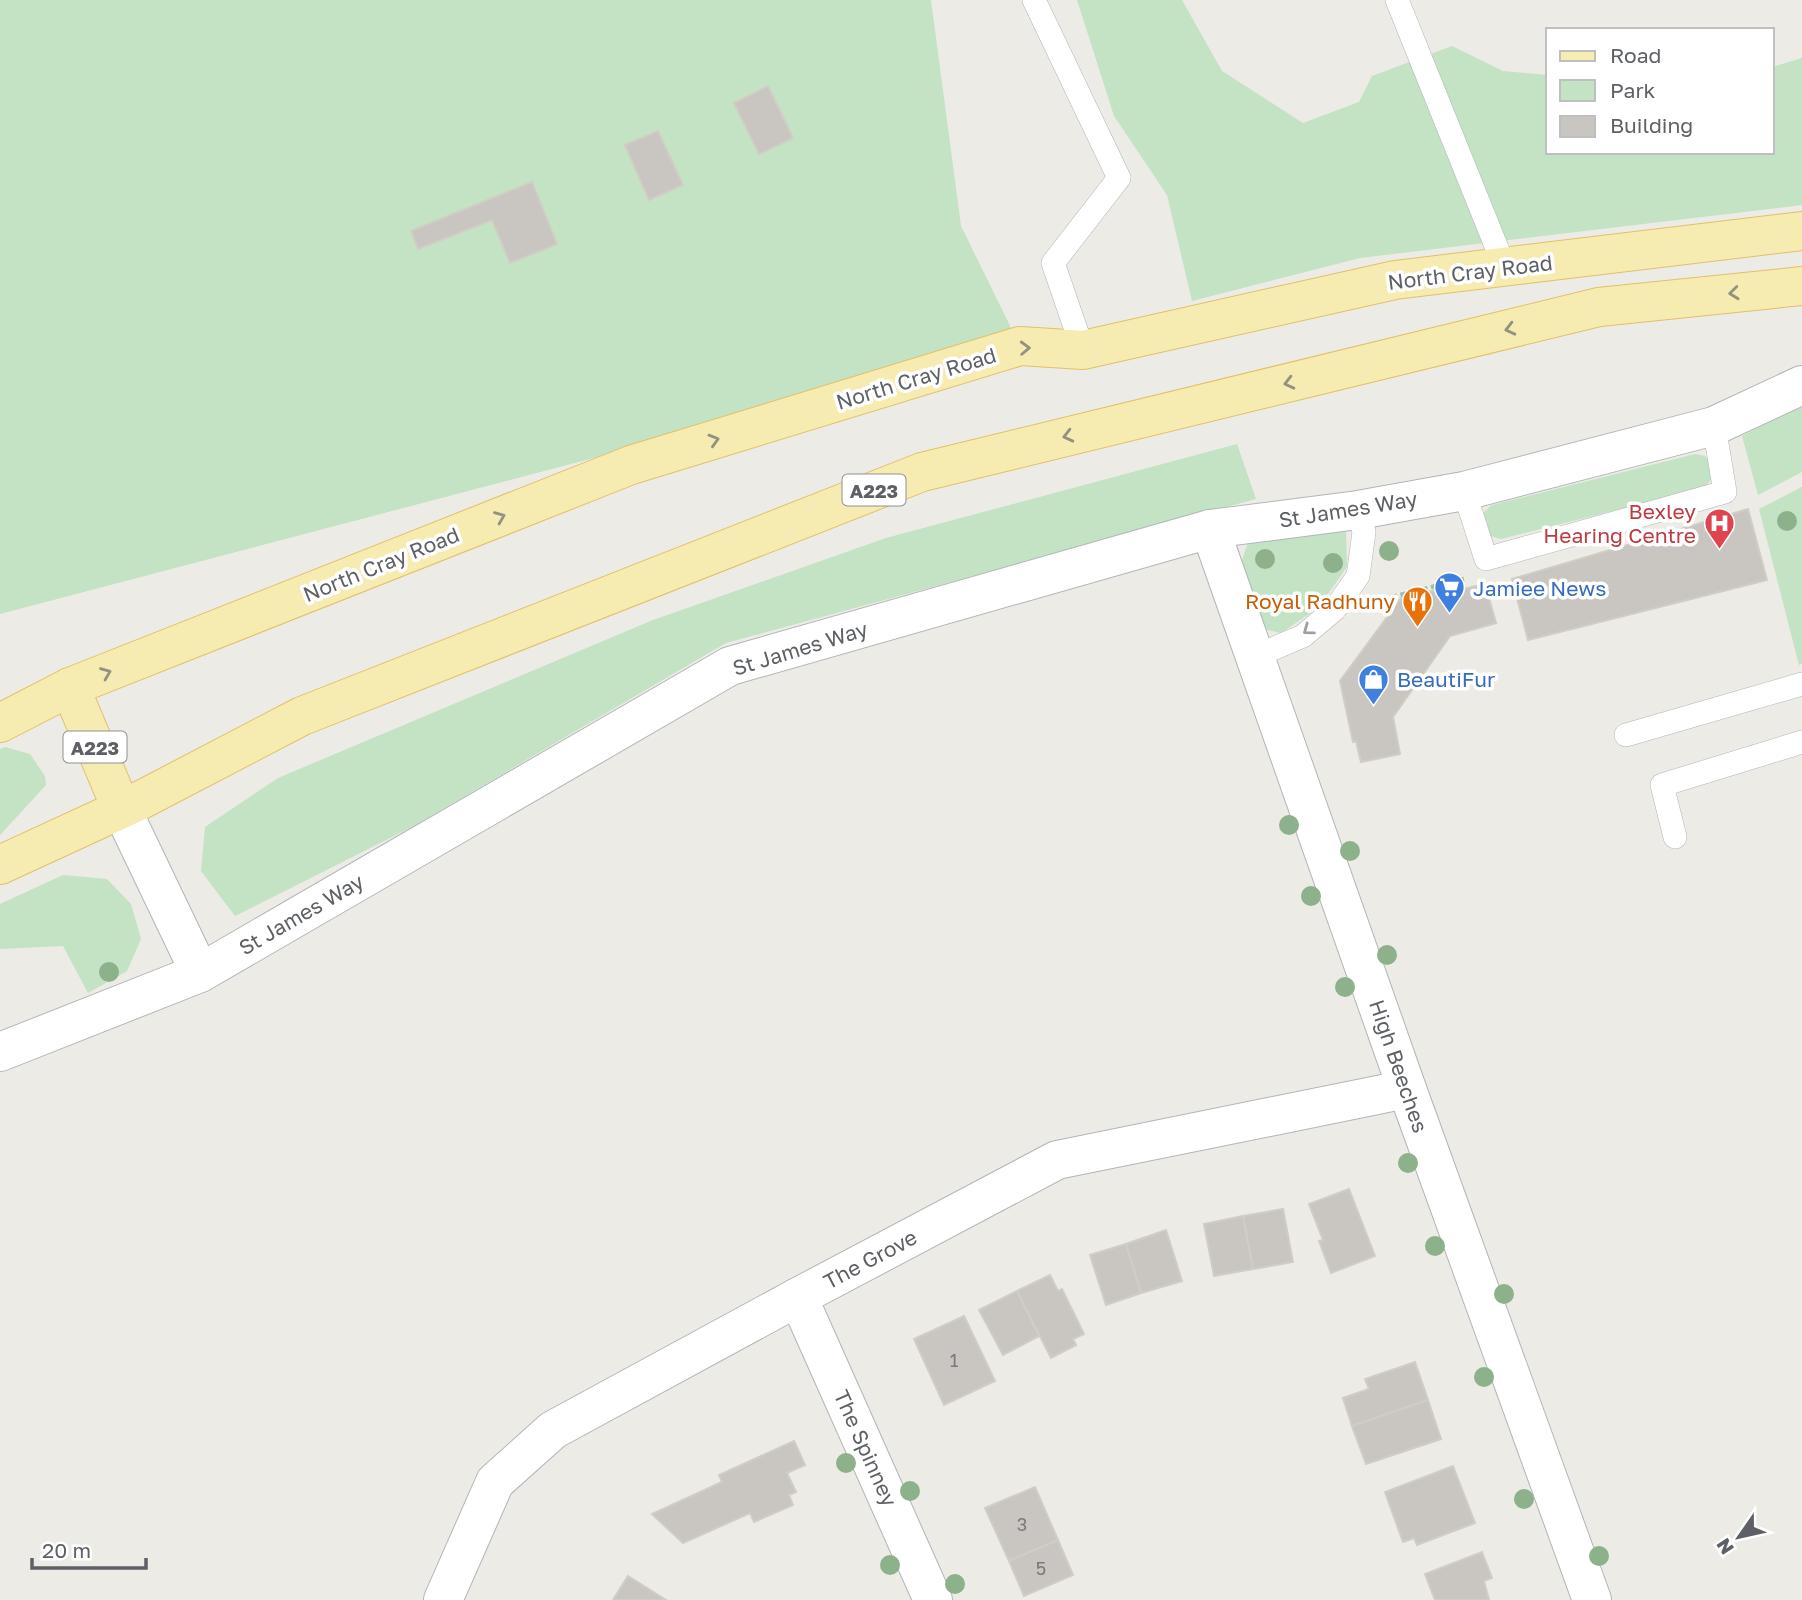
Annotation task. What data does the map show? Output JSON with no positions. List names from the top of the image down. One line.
{"streets":{"main road":["North Cray Road","A223"],"street":["St James Way","High Beeches","The Grove","The Spinney"]},"crossings":[["North Cray Road","A223"],["St James Way","High Beeches"],["High Beeches","The Grove"],["The Grove","The Spinney"]],"places":{"hospital":["Bexley Hearing Centre"],"supermarket":["Jamiee News"],"restaurant":["Royal Radhuny"],"shop":["BeautiFur"]},"house_numbers":["1","3","5"],"legend":["Road","Park","Building"],"scale_bar":"20 m","north":"bottom left"}
